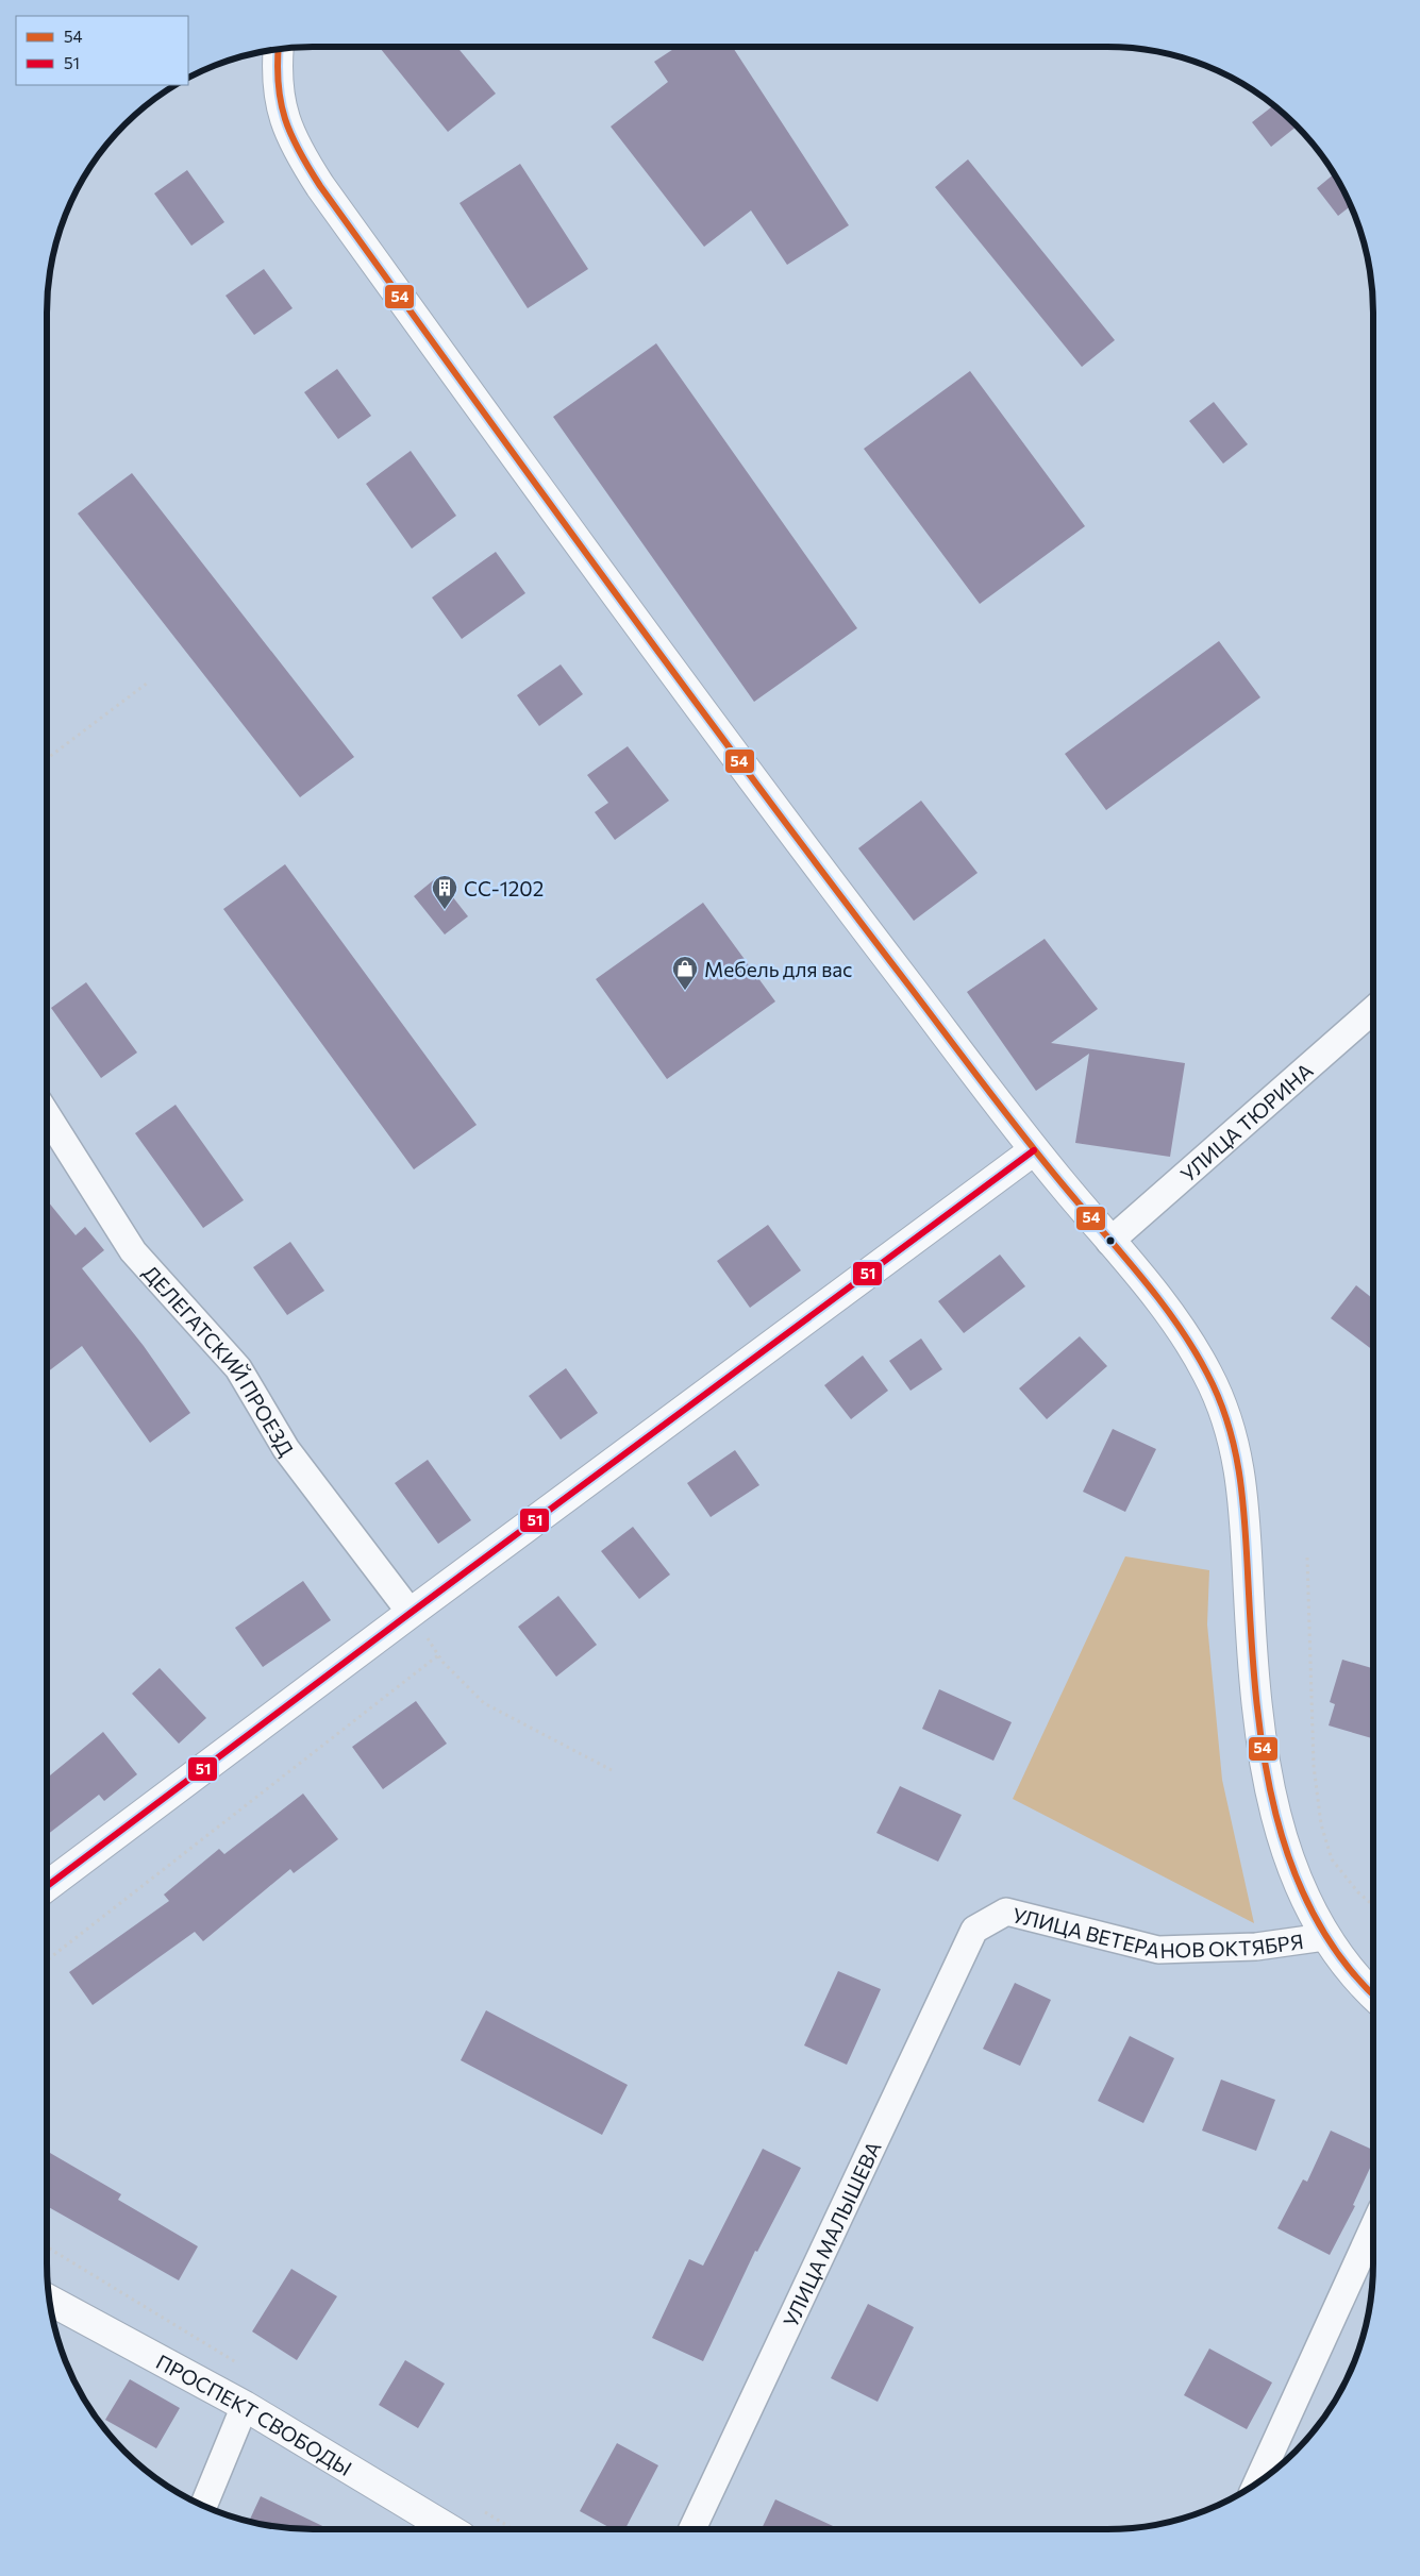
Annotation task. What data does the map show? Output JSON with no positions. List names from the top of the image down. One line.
{"streets":{"street":["УЛИЦА ТЮРИНА","ДЕЛЕГАТСКИЙ ПРОЕЗД","УЛИЦА ВЕТЕРАНОВ ОКТЯБРЯ","УЛИЦА МАЛЫШЕВА","ПРОСПЕКТ СВОБОДЫ"]},"crossings":[["УЛИЦА ВЕТЕРАНОВ ОКТЯБРЯ","УЛИЦА МАЛЫШЕВА"]],"places":{"building":["СС-1202"],"shop":["Мебель для вас"]},"lines":["transit line 54","transit line 51"],"legend":["54","51"]}
